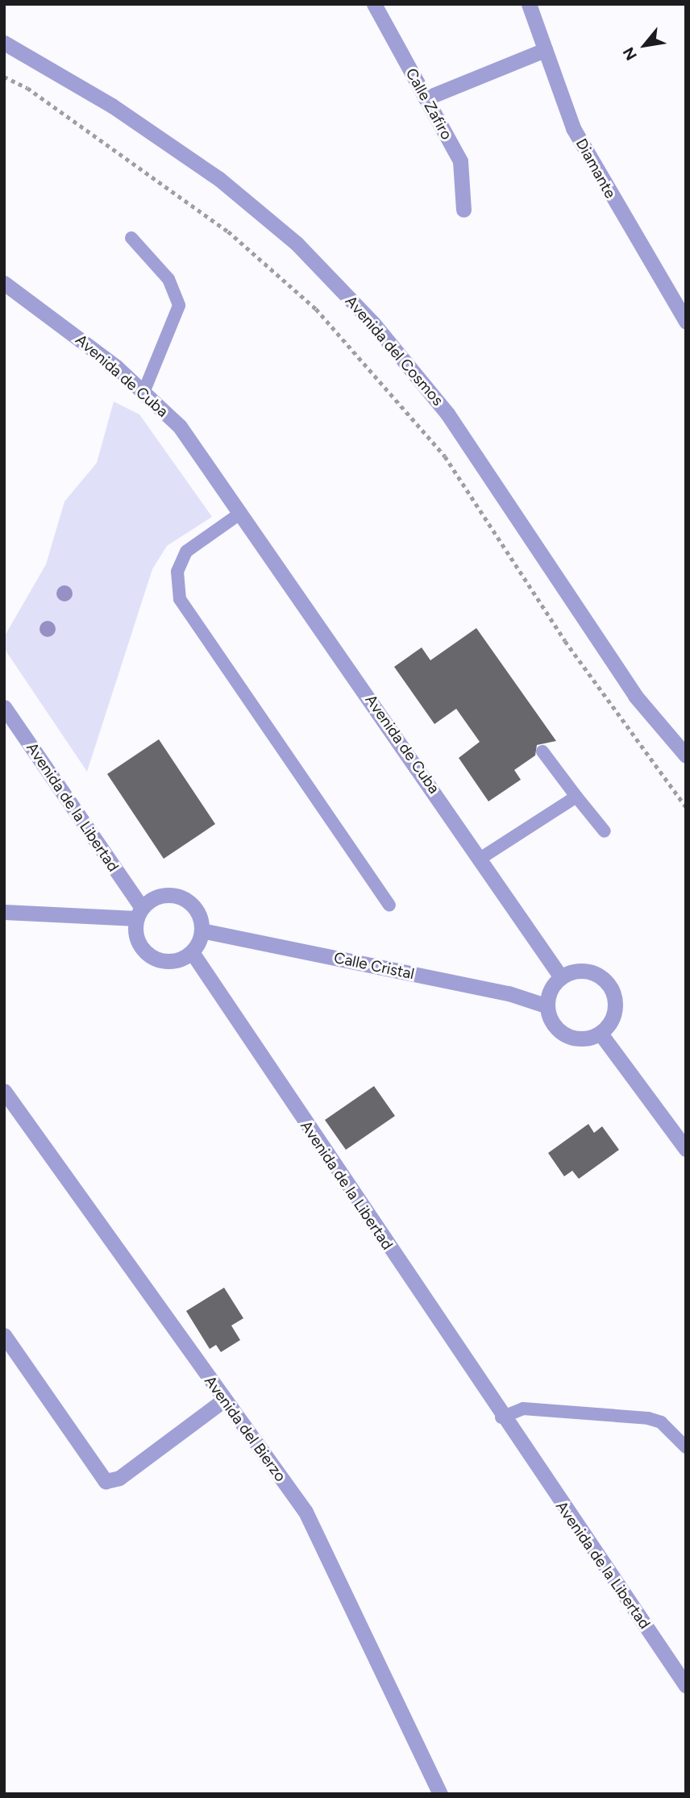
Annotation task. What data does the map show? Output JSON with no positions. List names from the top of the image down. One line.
{"streets":{"street":["Calle Zafiro","Diamante","Avenida del Cosmos","Avenida de Cuba","Avenida de la Libertad","Calle Cristal","Avenida del Bierzo"]},"crossings":[["Avenida de Cuba","Calle Cristal"],["Avenida de la Libertad","Calle Cristal"]],"north":"bottom left"}
